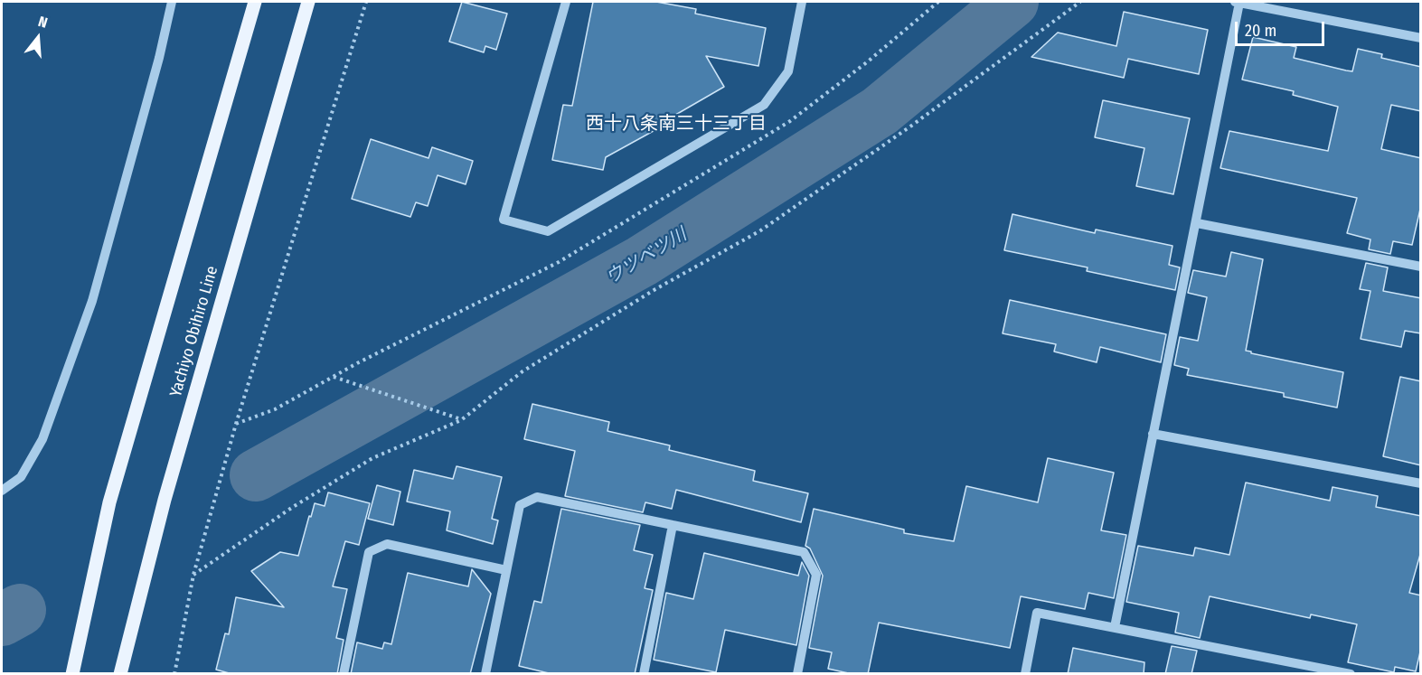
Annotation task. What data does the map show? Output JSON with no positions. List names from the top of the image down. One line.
{"streets":{"main road":["Yachiyo Obihiro Line"]},"districts":["西十八条南三十三丁目"],"water":["ウツベツ川"],"scale_bar":"20 m","north":"top"}
